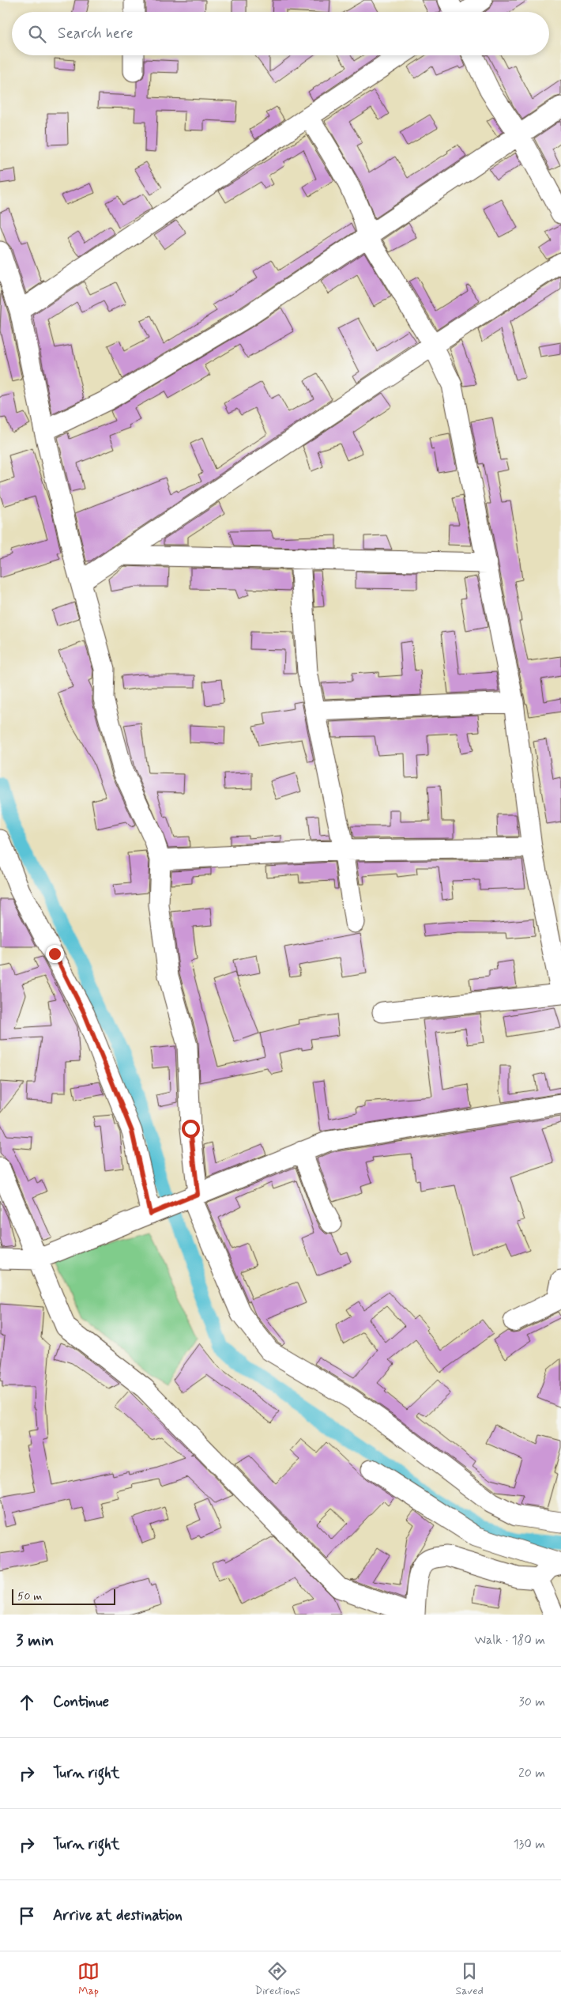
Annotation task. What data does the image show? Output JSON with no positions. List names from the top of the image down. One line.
{"scale_bar":"50 m","page":{"search":"Search here","scale":"50 m","heading":["3 min","Walk · 180 m"],"list":[["Continue","30 m"],["Turn right","20 m"],["Turn right","130 m"],"Arrive at destination"],"nav":["Map","Directions","Saved"]}}
